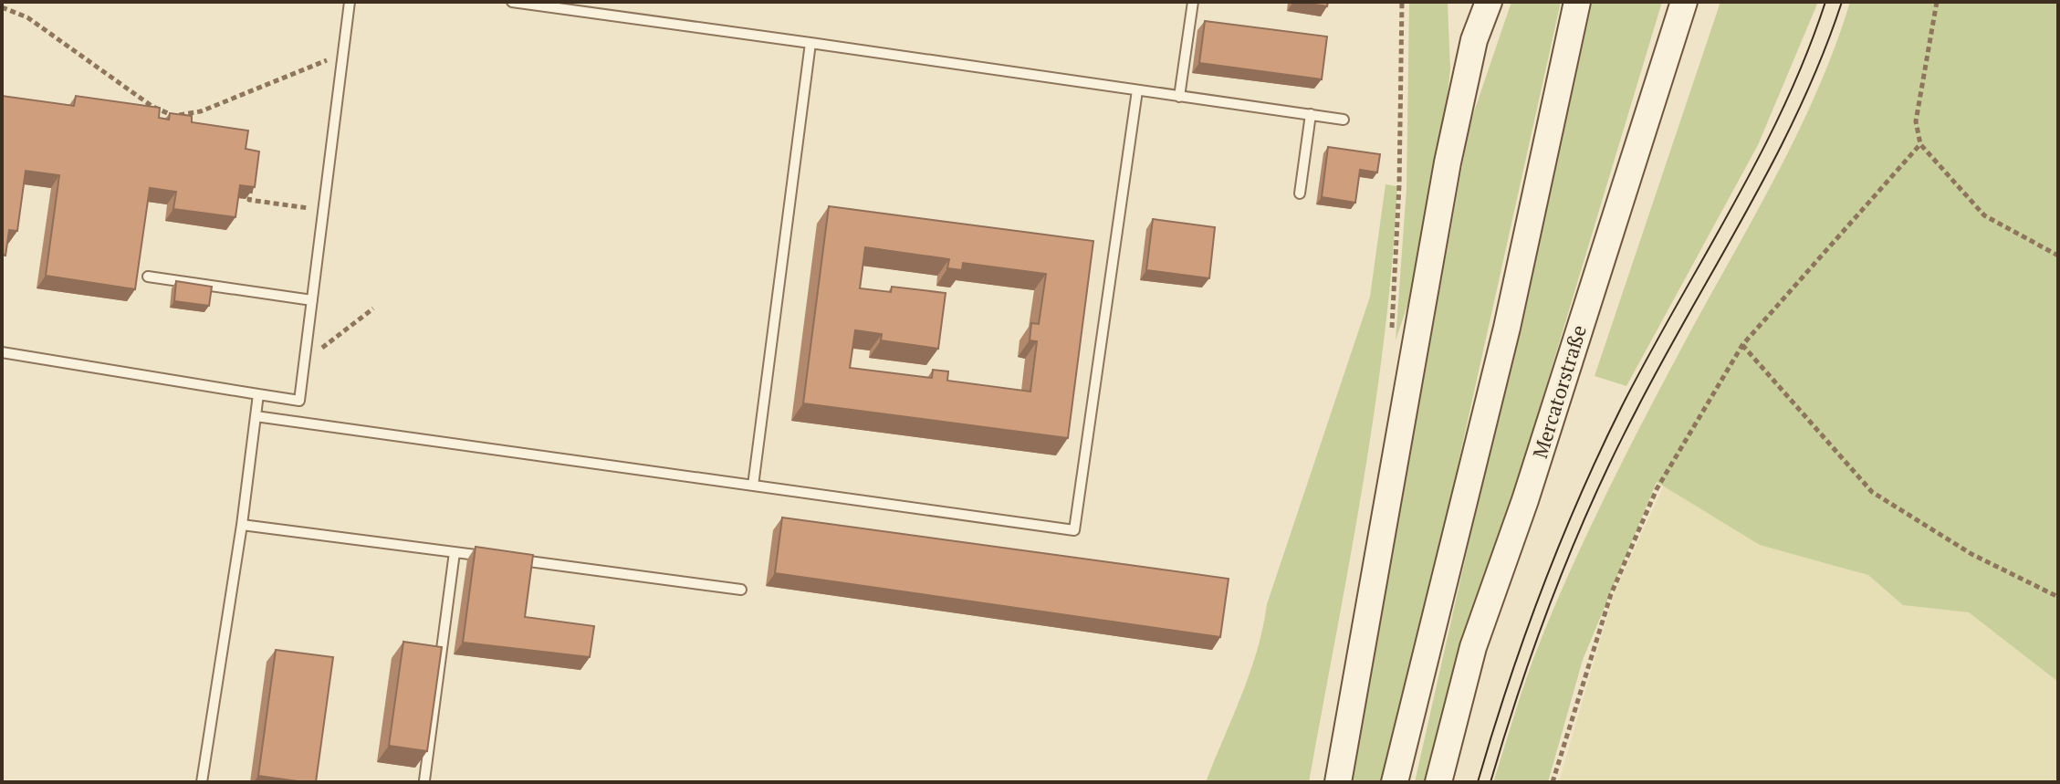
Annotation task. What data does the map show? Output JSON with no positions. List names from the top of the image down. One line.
{"streets":{"main road":["Mercatorstraße"]}}
